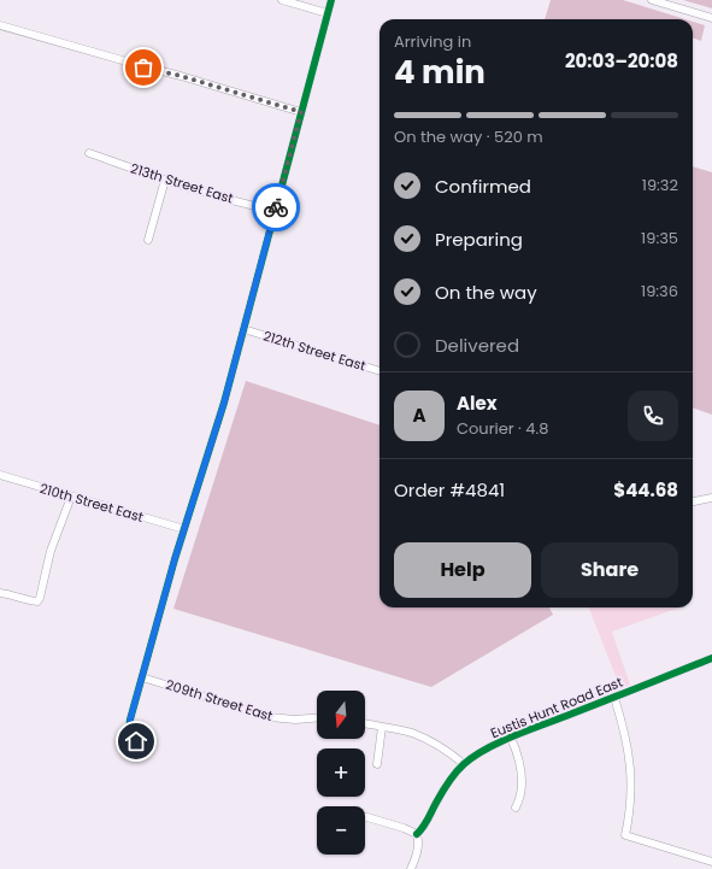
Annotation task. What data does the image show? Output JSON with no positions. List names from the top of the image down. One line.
{"streets":{"street":["213th Street East","212th Street East","210th Street East","209th Street East","Eustis Hunt Road East"]},"north":"bottom","page":{"heading":["4 min","Arriving in","20:03–20:08"],"panel":["Alex","Courier · 4.8","Order #4841","$44.68"],"bar":"On the way · 520 m","list":[["Confirmed","19:32"],["Preparing","19:35"],["On the way","19:36"],"Delivered"],"round":"A","buttons":["Help","Share"],"map_buttons":["+","−"]}}
